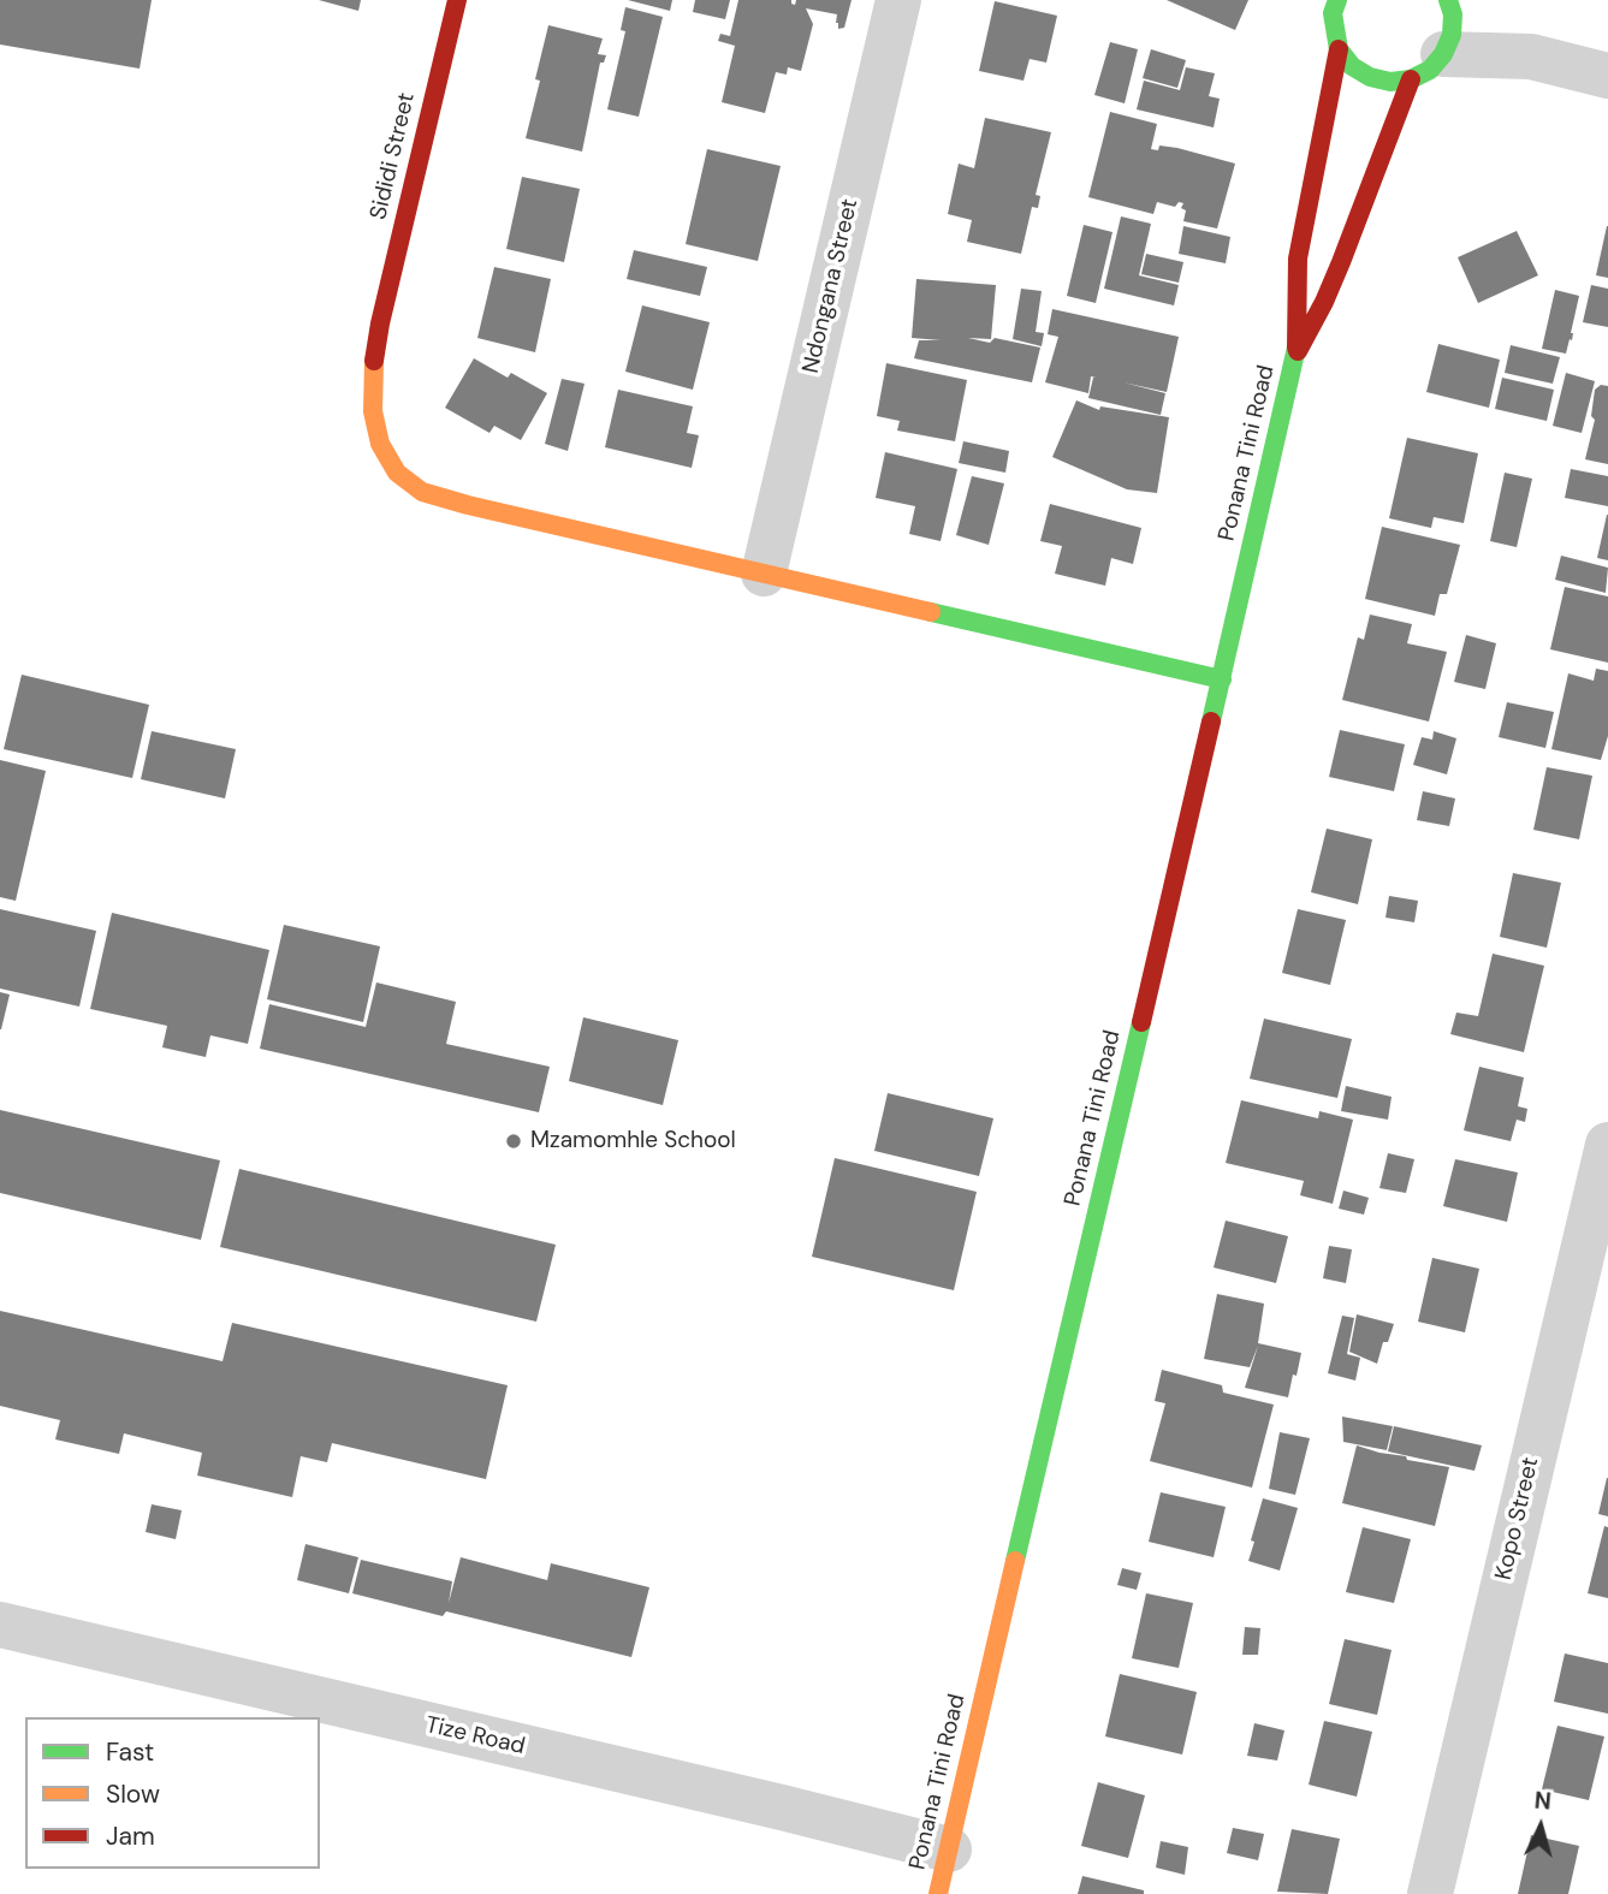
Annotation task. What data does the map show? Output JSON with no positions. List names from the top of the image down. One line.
{"streets":{"street":["Sididi Street","Ndongana Street","Ponana Tini Road","Kopo Street","Tize Road"]},"crossings":[["Sididi Street","Ndongana Street"],["Sididi Street","Ponana Tini Road"],["Ponana Tini Road","Tize Road"]],"places":["Mzamomhle School"],"legend":["Fast","Slow","Jam"],"north":"top"}
